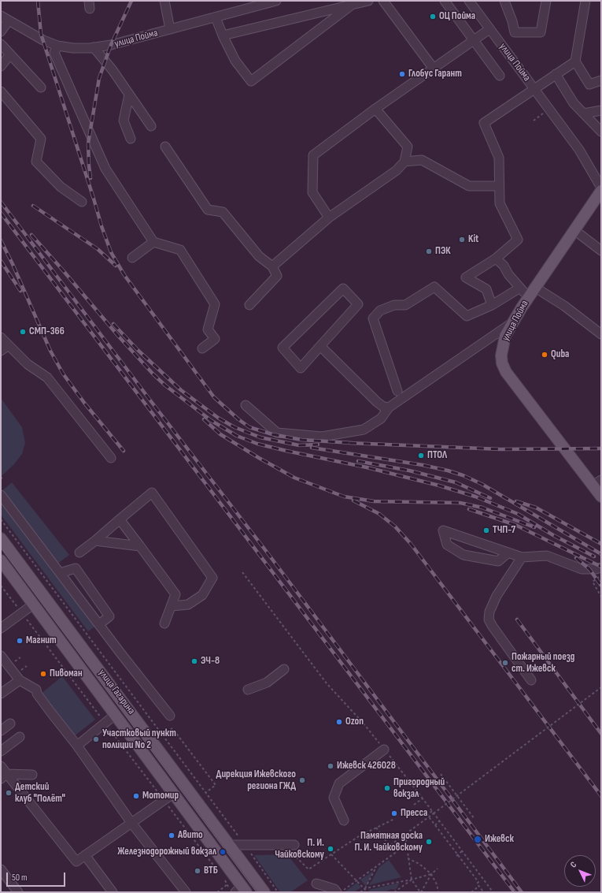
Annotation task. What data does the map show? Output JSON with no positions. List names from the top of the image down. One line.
{"streets":{"main road":["улица Пойма","улица Гагарина"]},"places":["ОЦ Пойма","Глобус Гарант","Kit","ПЭК","СМП-366","Quba","ПТОЛ","ТЧП-7","Магнит","ЭЧ-8","Пожарный поезд ст. Ижевск","Пивоман","Ozon","Участковый пункт полиции No 2","Ижевск 426028","Дирекция Ижевского региона ГЖД","Пригородный вокзал","Детский клуб \"Полёт\"","Мотомир","Пресса","Авито","Ижевск","Памятная доска П. И. Чайковскому","П. И. Чайковскому","Железнодорожный вокзал","ВТБ"],"scale_bar":"50 m","north":"top left"}
